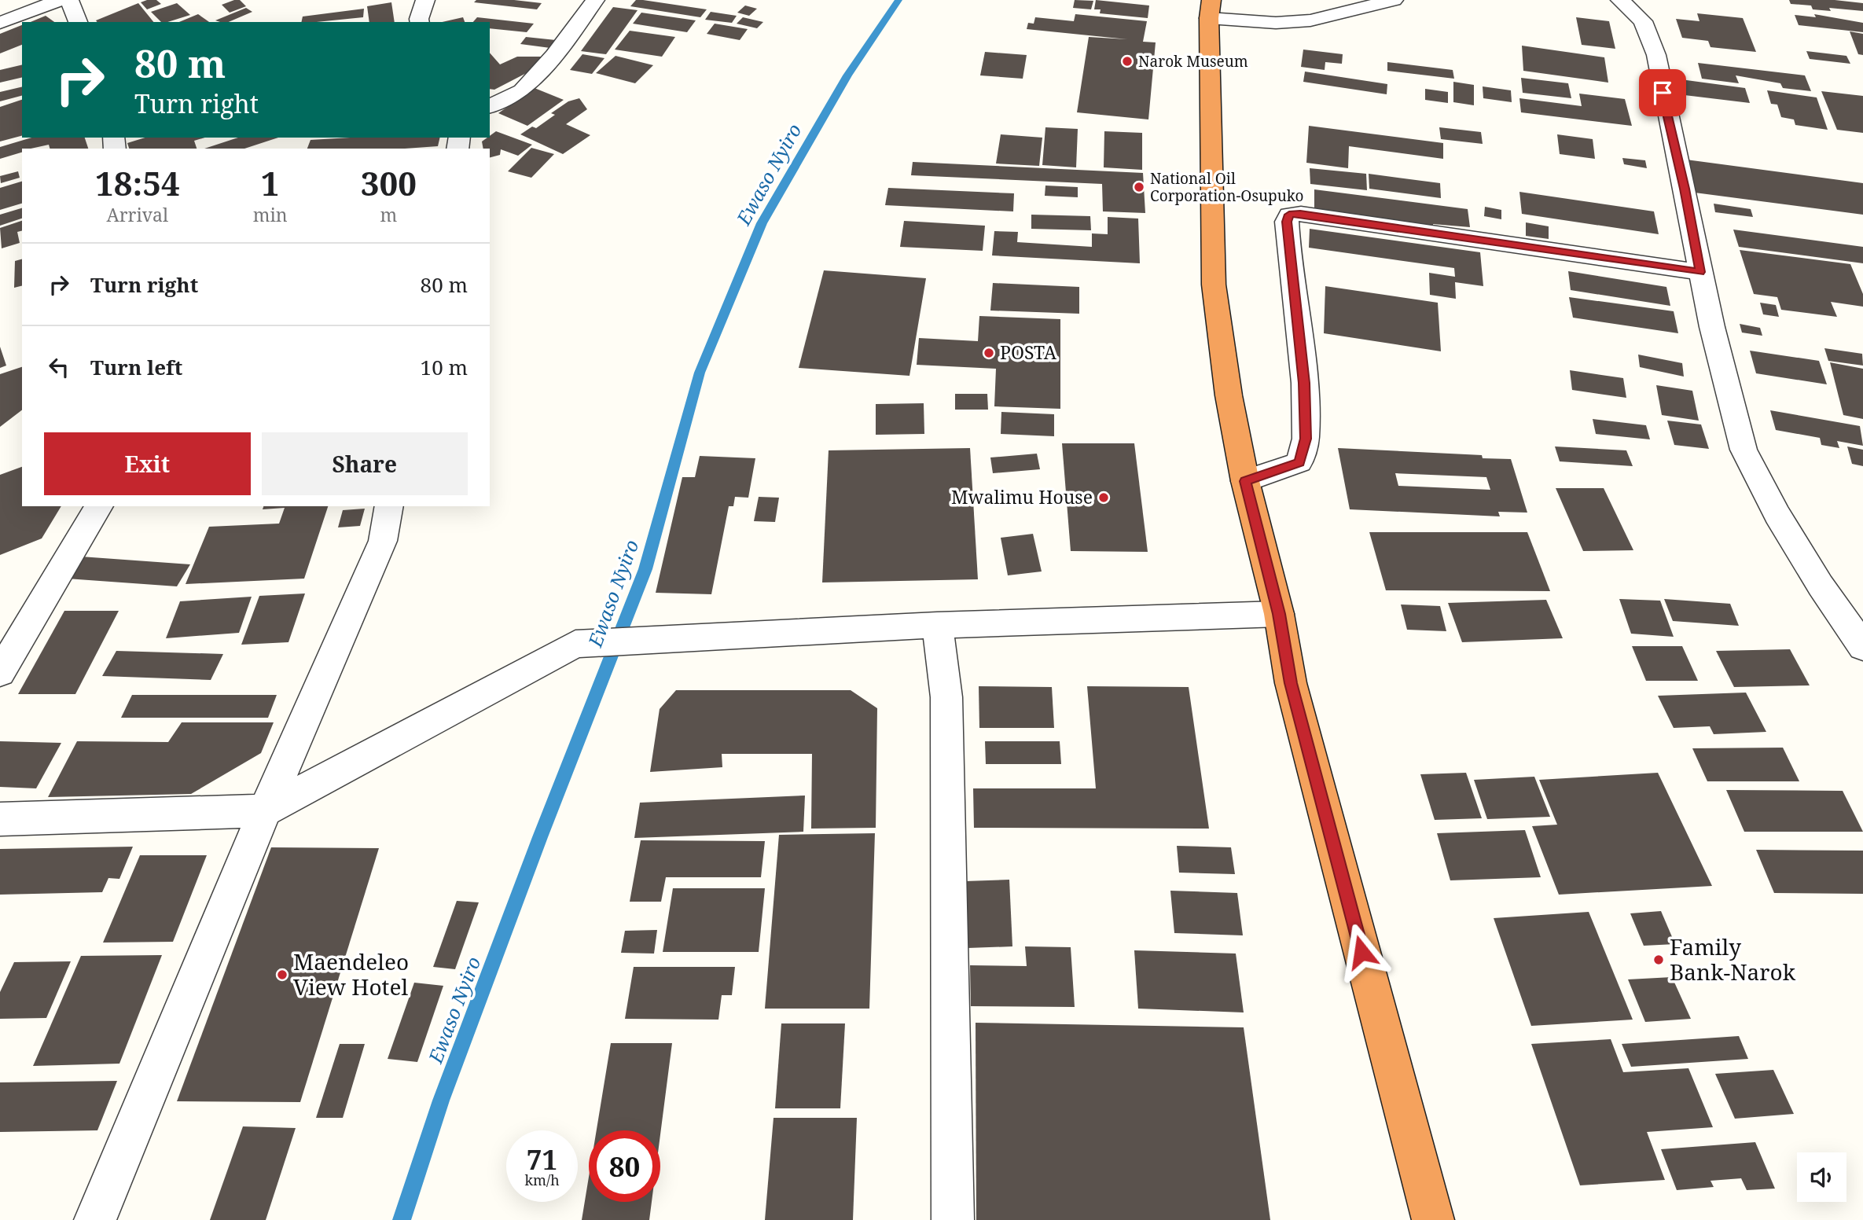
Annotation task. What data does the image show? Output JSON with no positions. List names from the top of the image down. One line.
{"water":["Ewaso Nyiro"],"places":["Narok Museum","National Oil Corporation-Osupuko","POSTA","Mwalimu House","Family Bank-Narok","Maendeleo View Hotel"],"page":{"turn":["80 m","Turn right"],"eta":["18:54","Arrival","1","min","300","m"],"list":[{"name":"Turn right","value":"80 m"},{"name":"Turn left","value":"10 m"}],"buttons":["Exit","Share"],"speed":"71 km/h","limit":"80"}}
